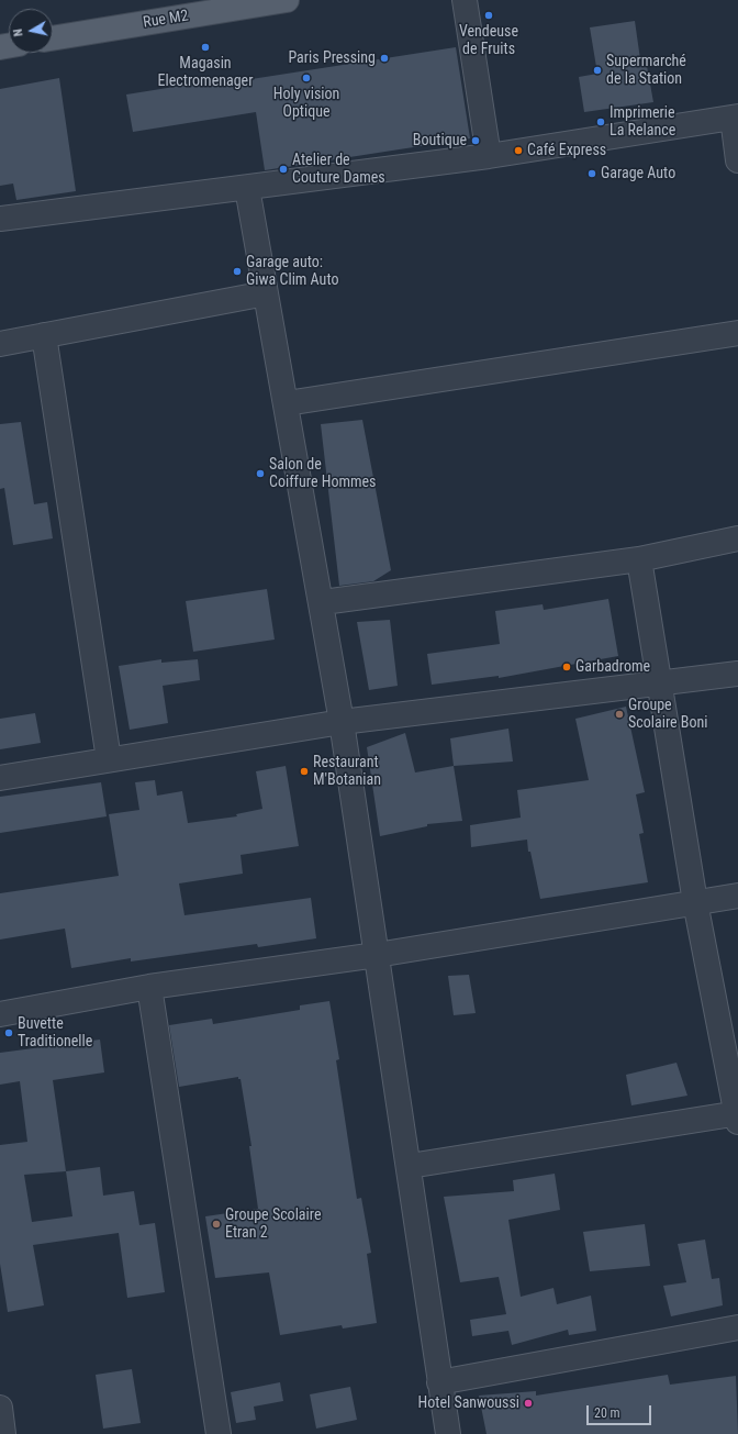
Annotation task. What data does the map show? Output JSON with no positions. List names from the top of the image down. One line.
{"streets":{"main road":["Rue M2"]},"places":["Vendeuse de Fruits","Magasin Electromenager","Paris Pressing","Supermarché de la Station","Holy vision Optique","Imprimerie La Relance","Boutique","Café Express","Atelier de Couture Dames","Garage Auto","Garage auto: Giwa Clim Auto","Salon de Coiffure Hommes","Garbadrome","Groupe Scolaire Boni","Restaurant M'Botanian","Buvette Traditionelle","Groupe Scolaire Etran 2","Hotel Sanwoussi"],"scale_bar":"20 m","north":"left"}
